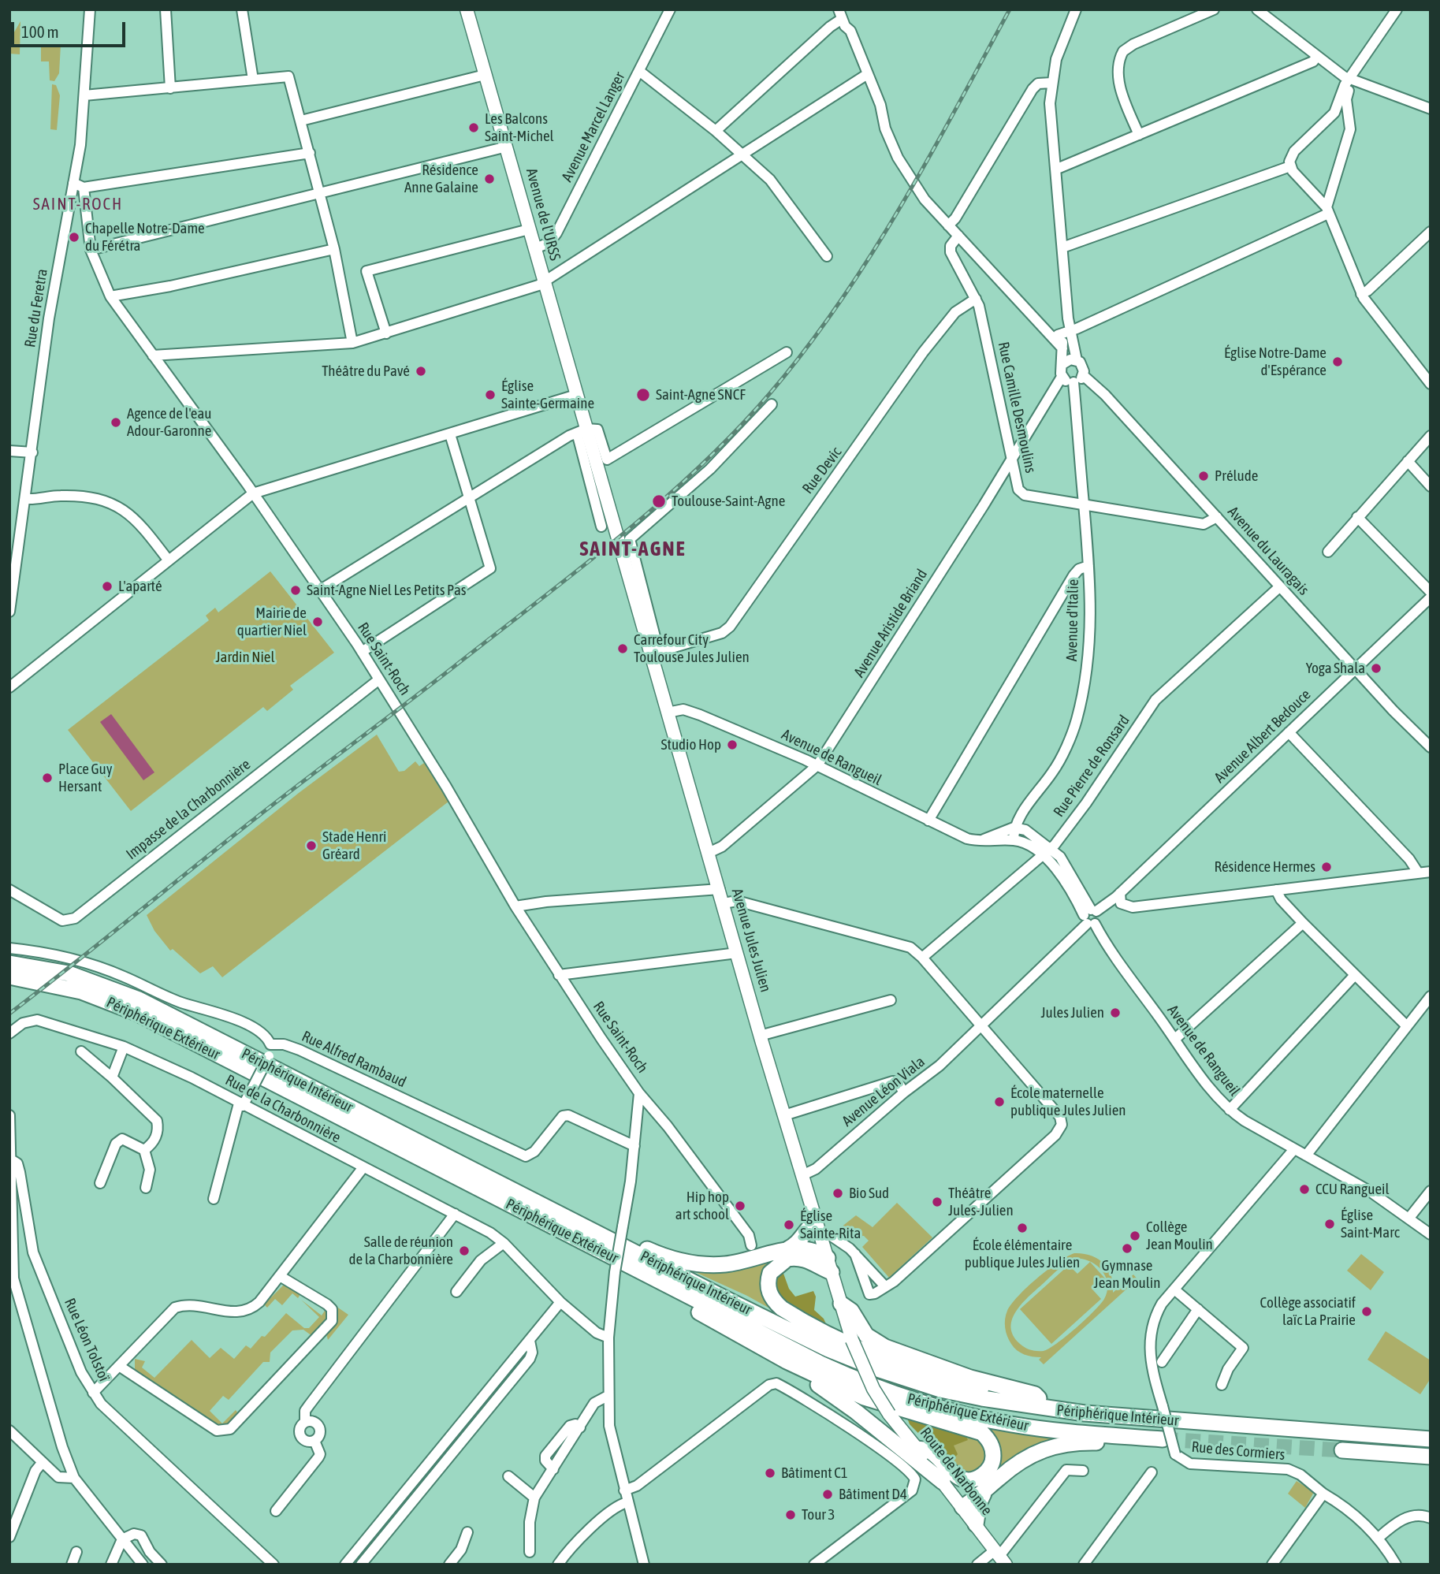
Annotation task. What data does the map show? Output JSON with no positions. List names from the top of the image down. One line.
{"streets":{"highway":["Périphérique Extérieur","Périphérique Intérieur"],"main road":["Avenue de l'URSS","Avenue Jules Julien","Route de Narbonne"],"street":["Avenue Marcel Langer","Rue du Feretra","Rue Camille Desmoulins","Rue Devic","Avenue du Lauragais","Avenue d'Italie","Avenue Aristide Briand","Rue Saint-Roch","Avenue Albert Bedouce","Avenue de Rangueil","Rue Pierre de Ronsard","Impasse de la Charbonnière","Rue Alfred Rambaud","Avenue Léon Viala","Rue de la Charbonnière","Rue Léon Tolstoï","Rue des Cormiers"]},"crossings":[["Avenue Marcel Langer","Avenue de l'URSS"],["Avenue de l'URSS","Avenue Jules Julien"],["Rue Camille Desmoulins","Rue Devic"],["Rue Camille Desmoulins","Avenue du Lauragais"],["Rue Camille Desmoulins","Avenue d'Italie"],["Rue Camille Desmoulins","Avenue Aristide Briand"],["Rue Devic","Avenue Jules Julien"],["Avenue du Lauragais","Avenue d'Italie"],["Avenue du Lauragais","Avenue Aristide Briand"],["Avenue du Lauragais","Avenue Albert Bedouce"],["Avenue du Lauragais","Rue Pierre de Ronsard"],["Avenue d'Italie","Avenue Aristide Briand"],["Avenue d'Italie","Avenue de Rangueil"],["Avenue Aristide Briand","Avenue de Rangueil"],["Avenue Aristide Briand","Avenue Jules Julien"],["Rue Saint-Roch","Impasse de la Charbonnière"],["Avenue Albert Bedouce","Avenue de Rangueil"],["Avenue Albert Bedouce","Avenue Léon Viala"],["Avenue de Rangueil","Rue Pierre de Ronsard"],["Avenue de Rangueil","Avenue Jules Julien"],["Avenue de Rangueil","Rue des Cormiers"],["Avenue Jules Julien","Avenue Léon Viala"],["Avenue Jules Julien","Route de Narbonne"]],"districts":["SAINT-ROCH","SAINT-AGNE"],"parks":["Jardin Niel"],"places":["Les Balcons Saint-Michel","Résidence Anne Galaine","Chapelle Notre-Dame du Férétra","Église Notre-Dame d'Espérance","Théâtre du Pavé","Église Sainte-Germaine","Saint-Agne SNCF","Agence de l'eau Adour-Garonne","Prélude","Toulouse-Saint-Agne","L'aparté","Saint-Agne Niel Les Petits Pas","Mairie de quartier Niel","Carrefour City Toulouse Jules Julien","Yoga Shala","Studio Hop","Place Guy Hersant","Stade Henri Gréard","Résidence Hermes","Jules Julien","École maternelle publique Jules Julien","CCU Rangueil","Bio Sud","Théâtre Jules-Julien","Hip hop art school","Église Saint-Marc","Église Sainte-Rita","École élémentaire publique Jules Julien","Collège Jean Moulin","Gymnase Jean Moulin","Salle de réunion de la Charbonnière","Collège associatif laïc La Prairie","Bâtiment C1","Bâtiment D4","Tour 3"],"scale_bar":"100 m"}
